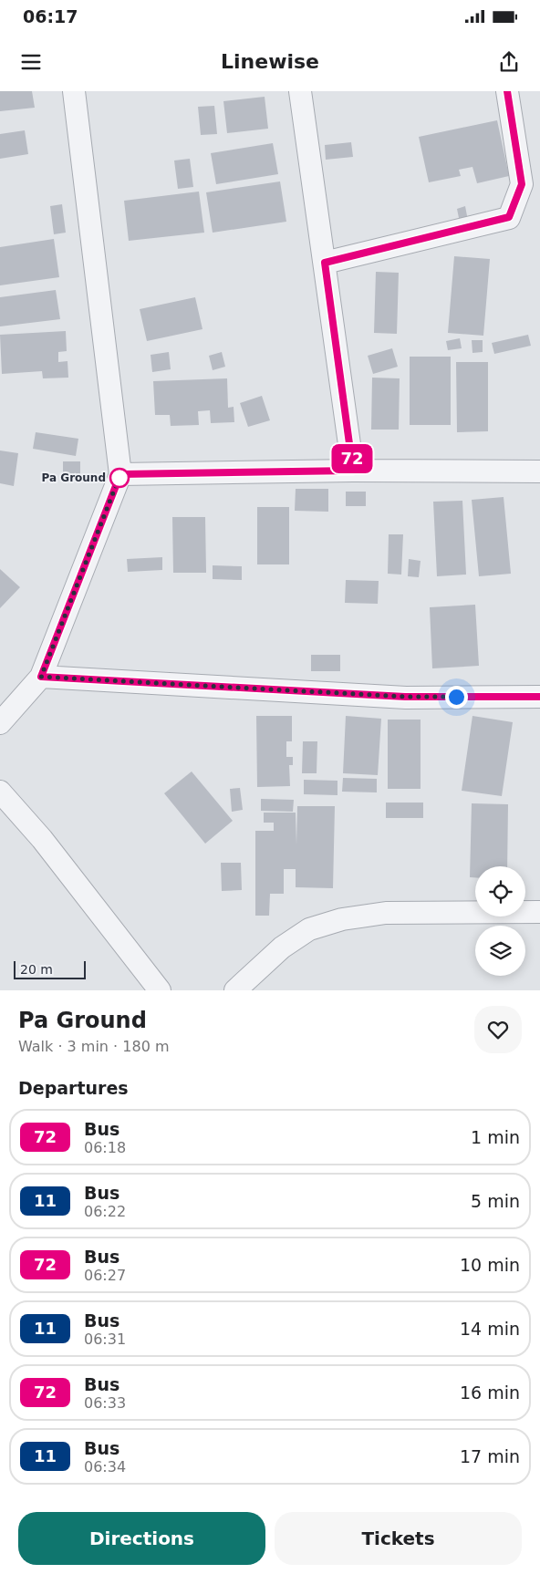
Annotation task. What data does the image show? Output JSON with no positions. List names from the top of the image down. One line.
{"places":["Pa Ground"],"lines":["bus line 72"],"scale_bar":"20 m","page":{"status":"06:17","header":"Linewise","on_map":"72","scale":"20 m","heading":[["Pa Ground","Walk · 3 min · 180 m"],"Departures"],"list":[{"mark":"72","name":"Bus","note":"06:18","value":"1 min"},{"mark":"11","name":"Bus","note":"06:22","value":"5 min"},{"mark":"72","name":"Bus","note":"06:27","value":"10 min"},{"mark":"11","name":"Bus","note":"06:31","value":"14 min"},{"mark":"72","name":"Bus","note":"06:33","value":"16 min"},{"mark":"11","name":"Bus","note":"06:34","value":"17 min"}],"buttons":["Directions","Tickets"]}}
